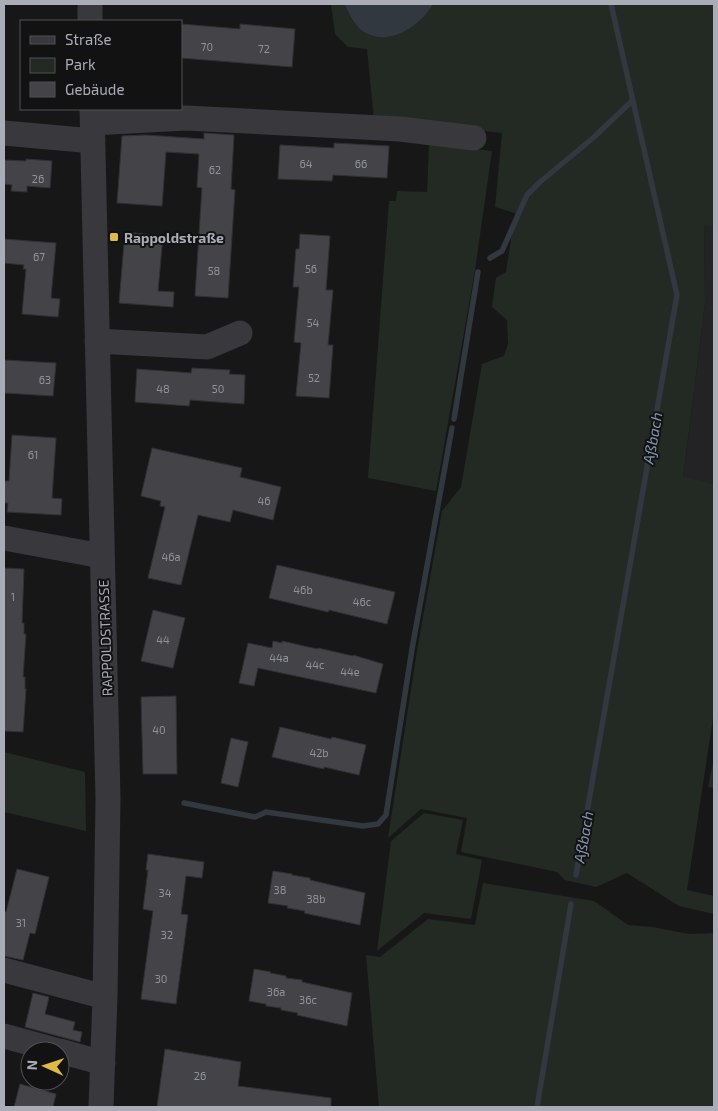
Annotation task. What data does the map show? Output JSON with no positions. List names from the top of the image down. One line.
{"streets":{"street":["RAPPOLDSTRASSE"]},"water":["Aßbach"],"places":{"transit":["Rappoldstraße"]},"house_numbers":["70","72","64","66","62","26","67","56","58","54","52","63","48","50","61","46","46a","46b","1","46c","44","44a","44c","44e","40","42b","38","34","38b","31","32","30","36a","36c","26"],"legend":["Straße","Park","Gebäude"],"north":"left"}
